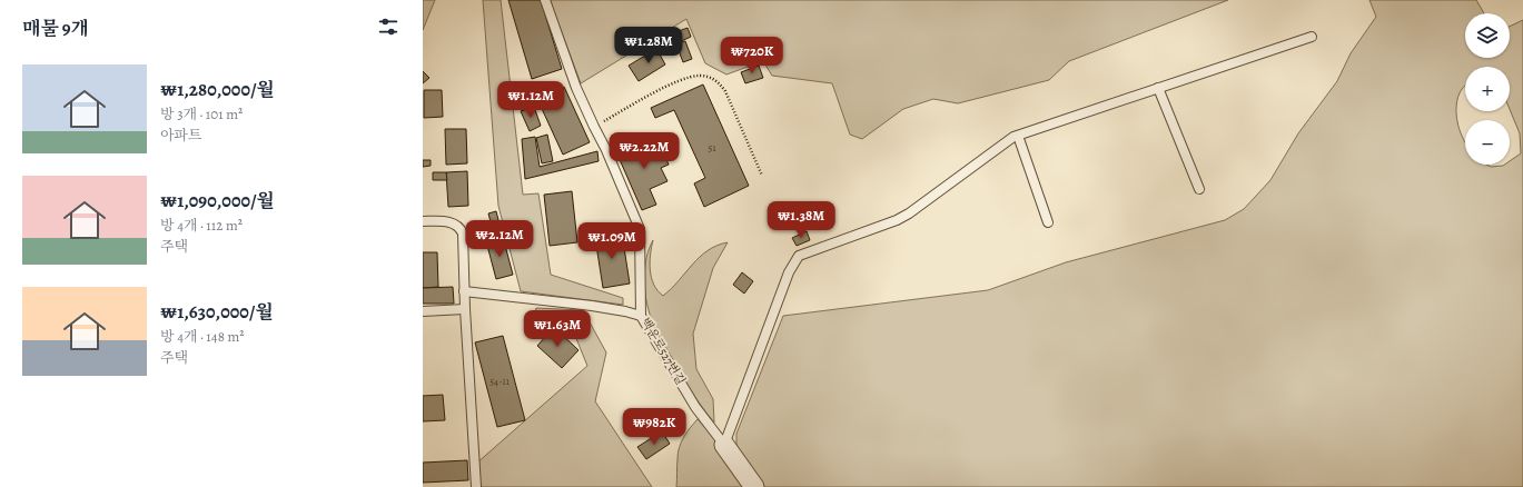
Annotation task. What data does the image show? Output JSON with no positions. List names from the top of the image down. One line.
{"streets":{"street":["백운로527번길"]},"house_numbers":["51","54-11"],"page":{"heading":"매물 9개","map_buttons":["+","−"],"price":["₩1.28M","₩720K","₩1.12M","₩2.22M","₩1.38M","₩2.12M","₩1.09M","₩1.63M","₩982K"],"list":[{"name":"₩1,280,000/월","note":"방 3개 · 101 m² · 아파트"},{"name":"₩1,090,000/월","note":"방 4개 · 112 m² · 주택"},{"name":"₩1,630,000/월","note":"방 4개 · 148 m² · 주택"}]}}
